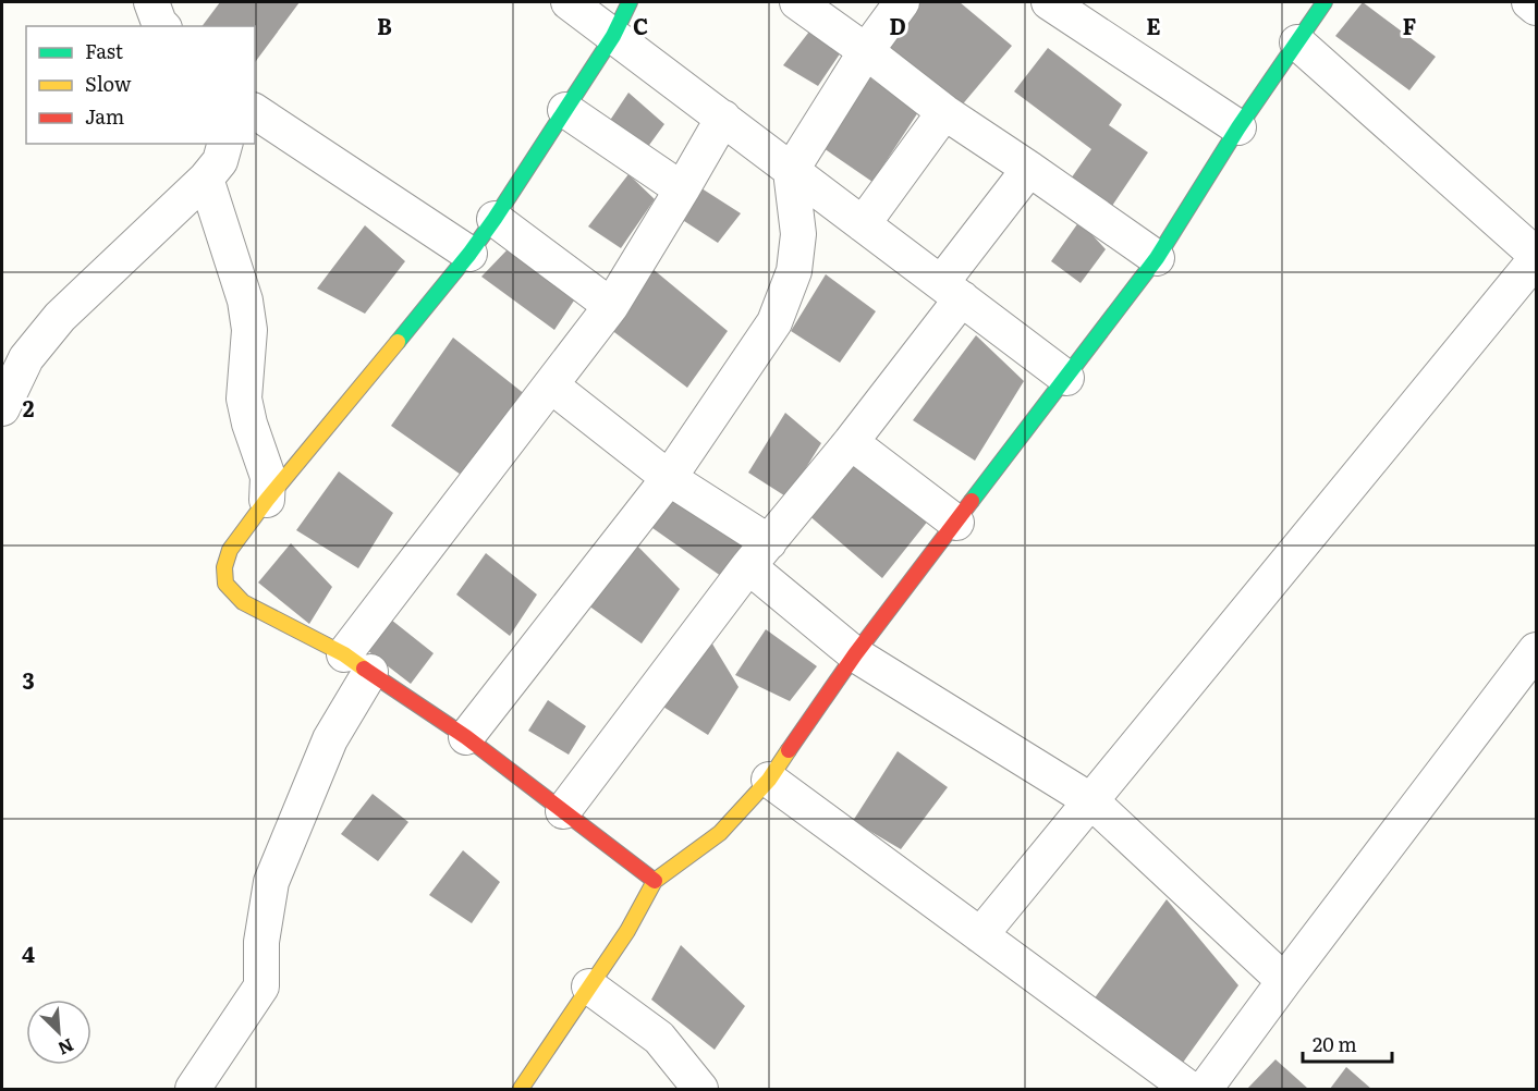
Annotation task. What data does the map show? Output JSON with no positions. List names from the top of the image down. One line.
{"legend":["Fast","Slow","Jam"],"scale_bar":"20 m","north":"bottom right","grid":{"columns":["B","C","D","E","F"],"rows":["2","3","4"]}}
